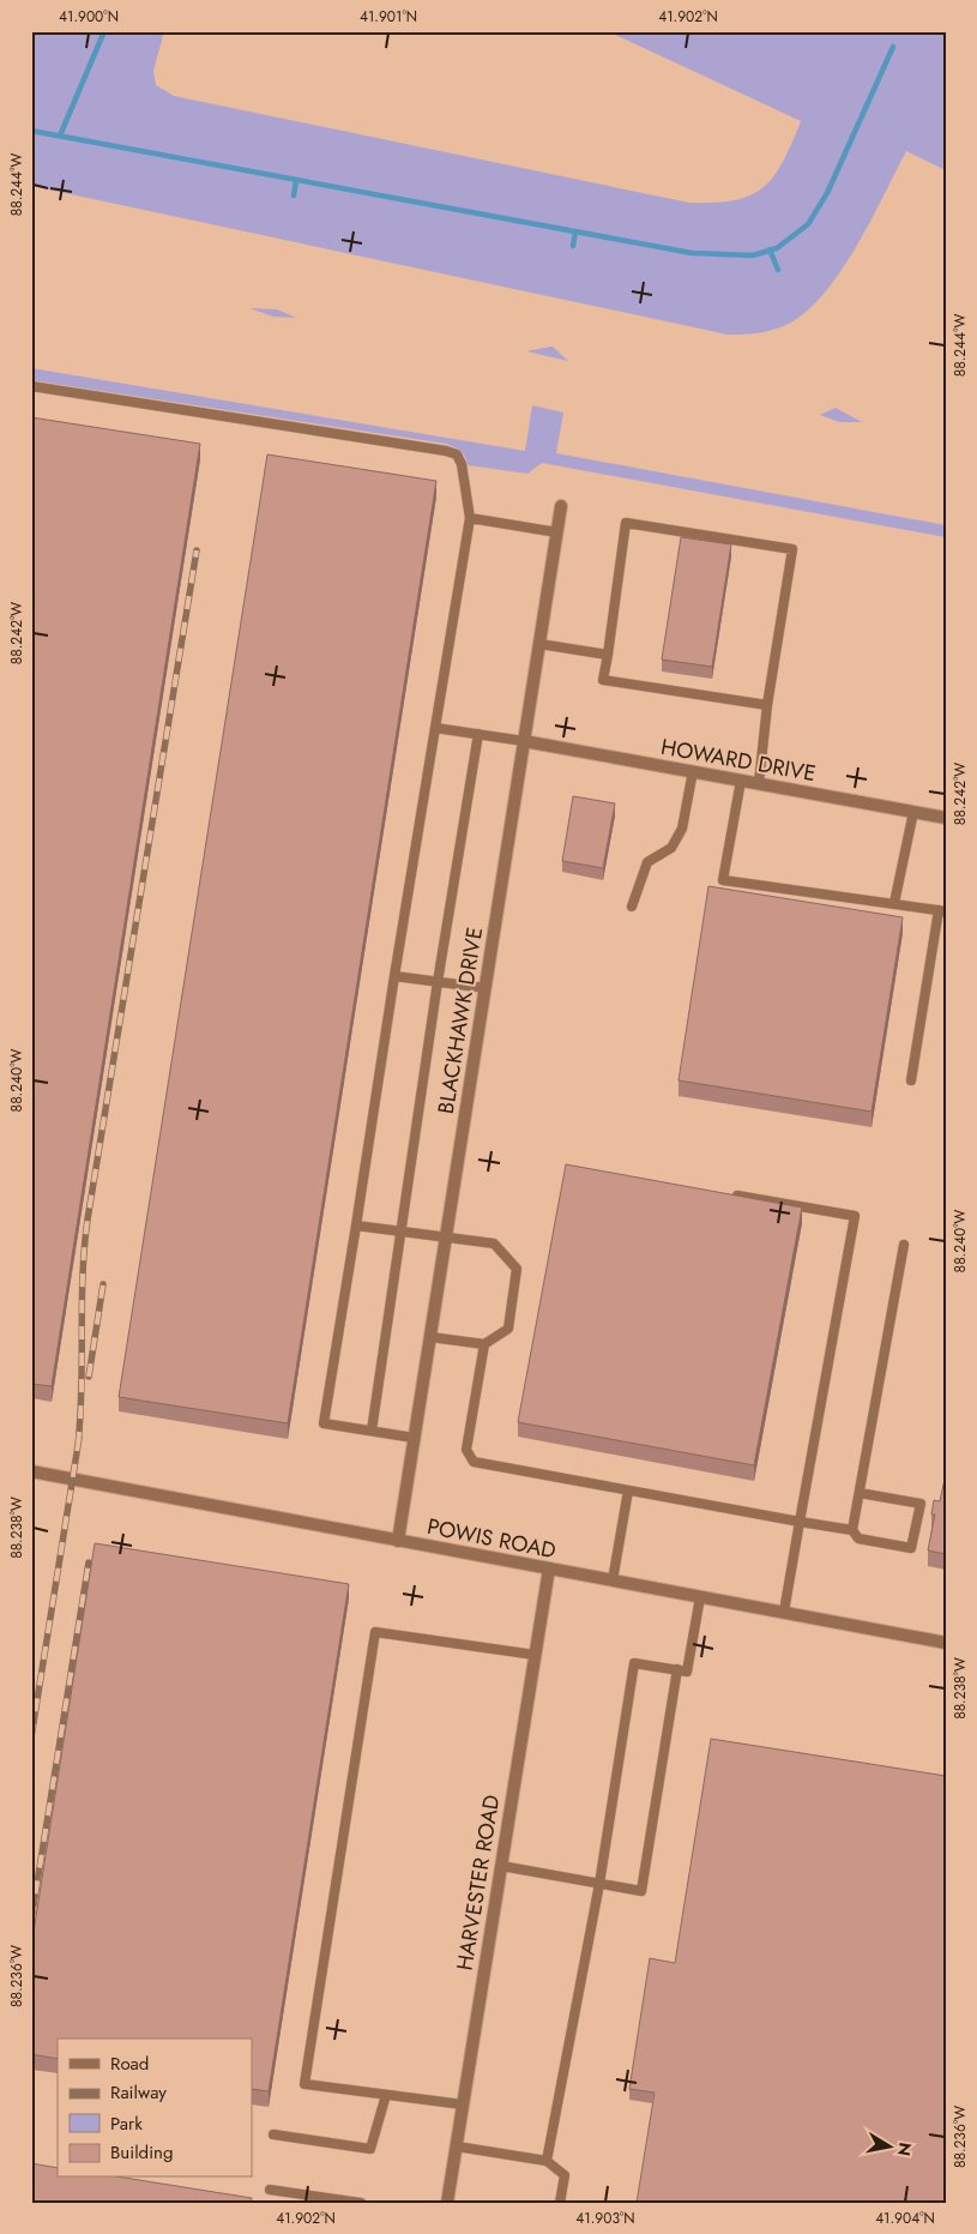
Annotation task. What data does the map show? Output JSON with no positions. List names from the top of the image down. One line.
{"streets":{"street":["HOWARD DRIVE","BLACKHAWK DRIVE","POWIS ROAD","HARVESTER ROAD"]},"crossings":[["HOWARD DRIVE","BLACKHAWK DRIVE"],["BLACKHAWK DRIVE","POWIS ROAD"],["POWIS ROAD","HARVESTER ROAD"]],"legend":["Road","Railway","Park","Building"],"north":"right","coordinates":["41.900°N","41.901°N","41.902°N","88.244°W","88.242°W","88.240°W","88.238°W","88.236°W","41.903°N","41.904°N"]}
